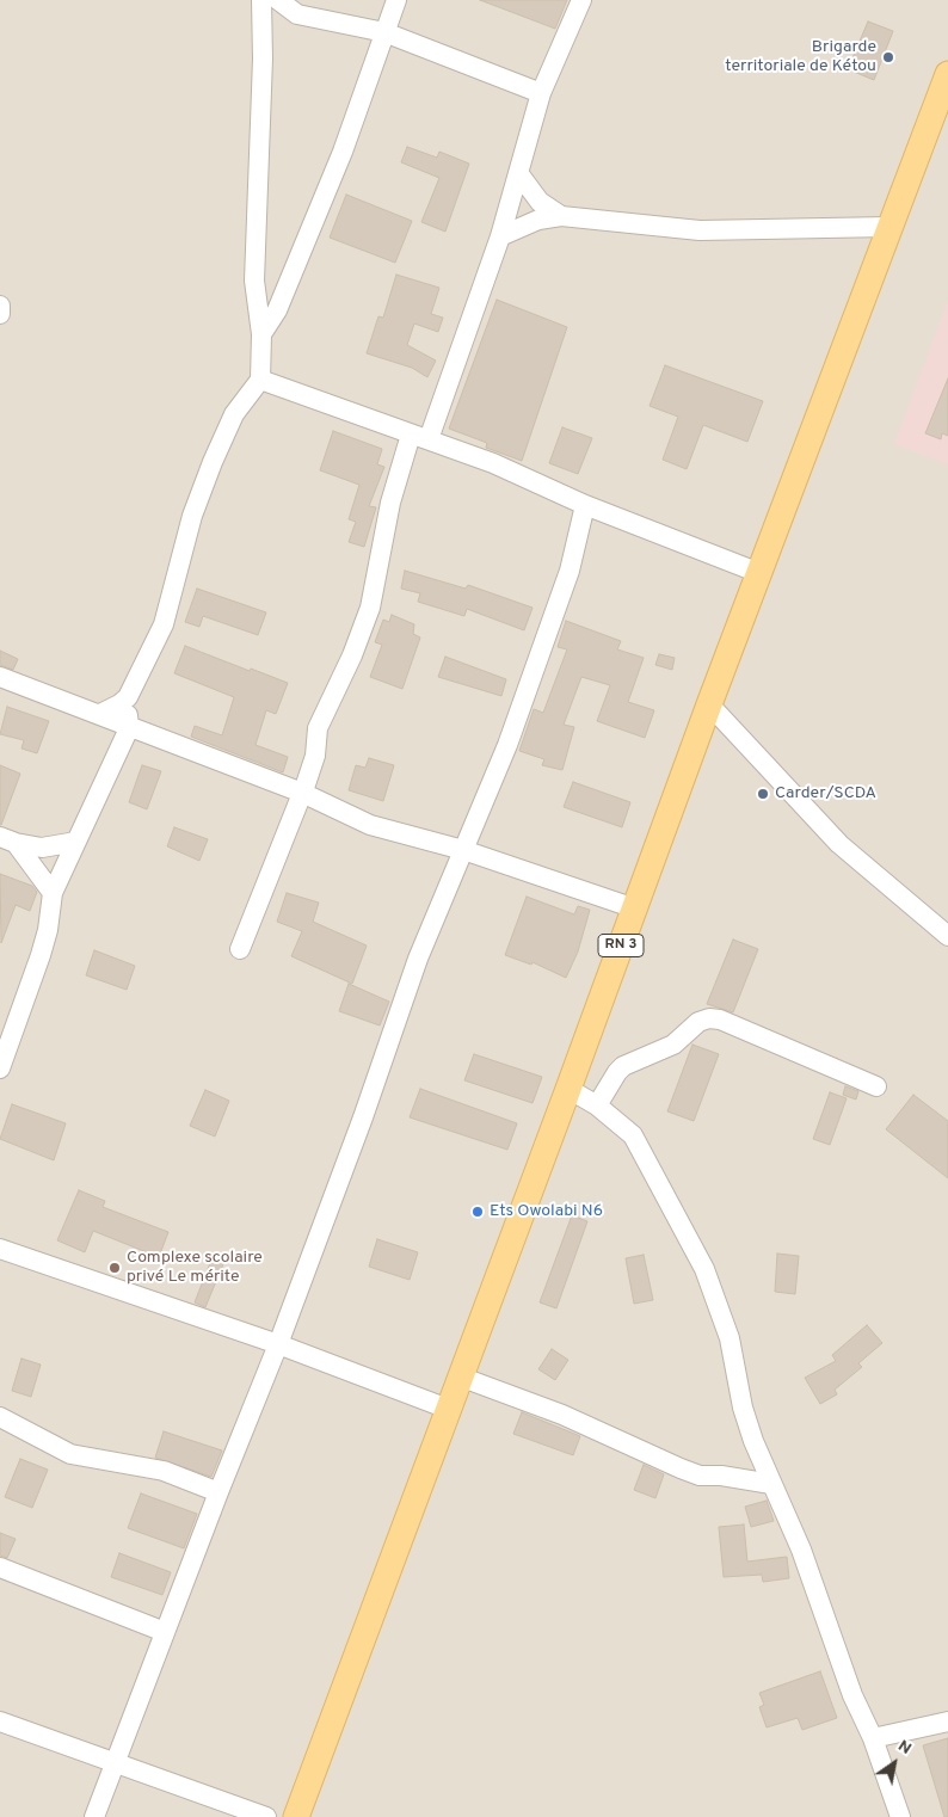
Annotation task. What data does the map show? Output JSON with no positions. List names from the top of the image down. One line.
{"streets":{"main road":["RN 3"]},"places":["Brigarde territoriale de Kétou","Carder/SCDA","Ets Owolabi N6","Complexe scolaire privé Le mérite"],"north":"top right"}
